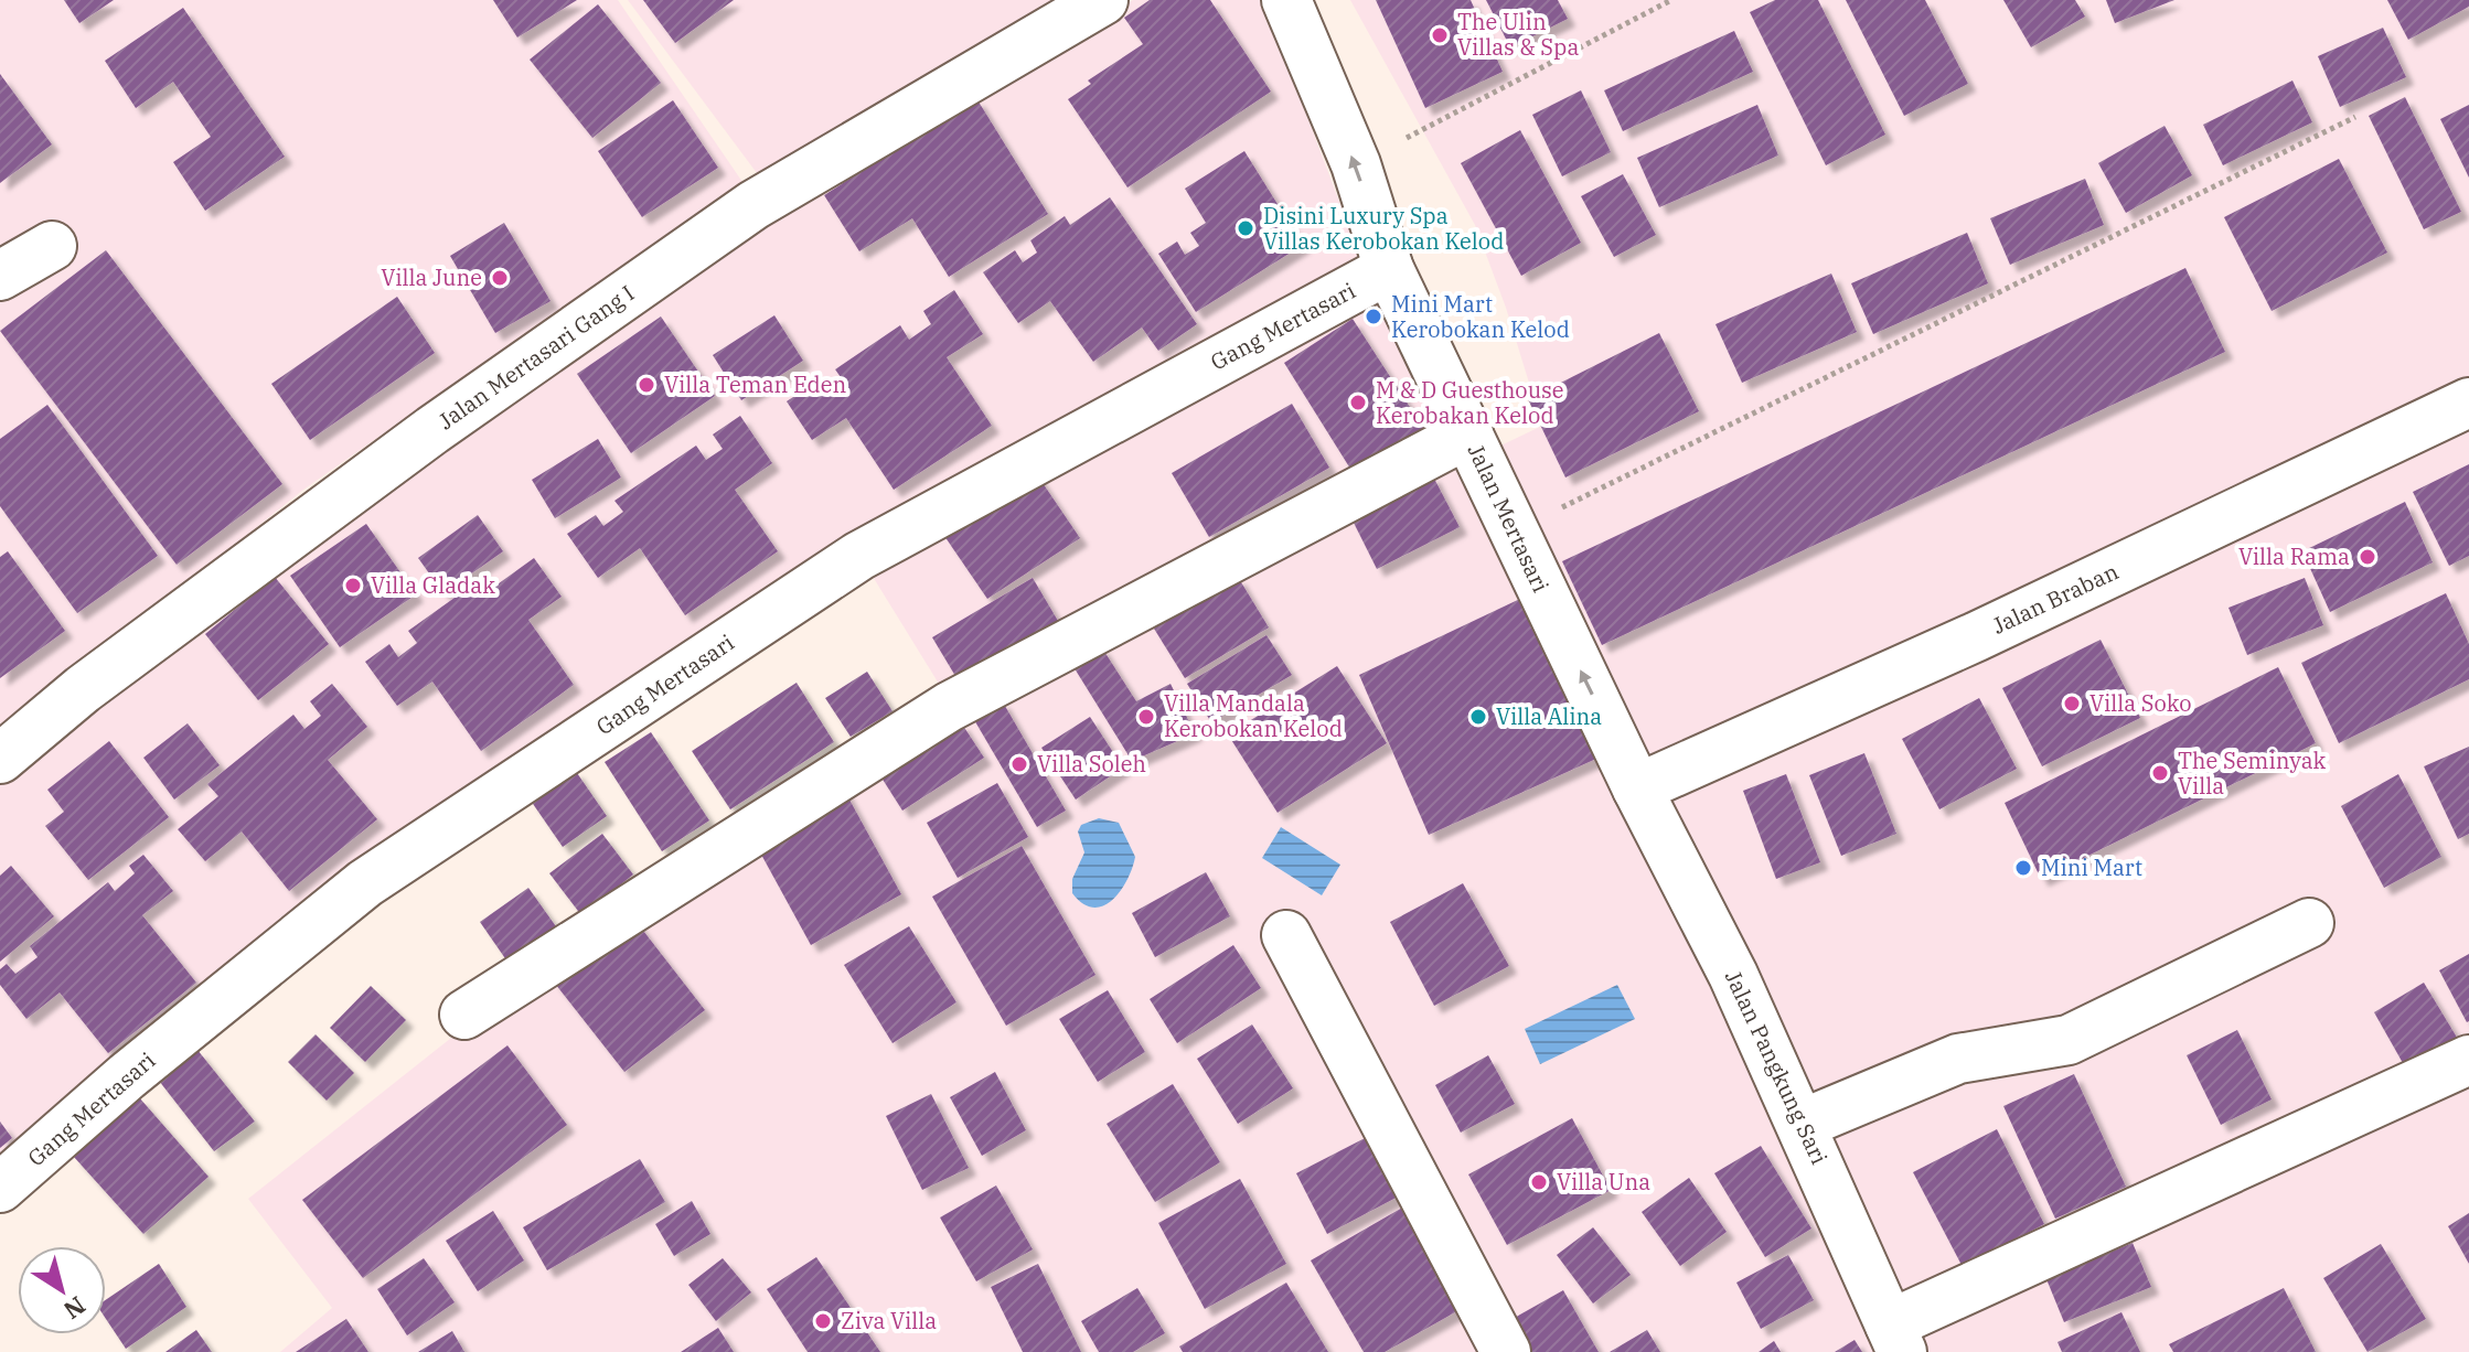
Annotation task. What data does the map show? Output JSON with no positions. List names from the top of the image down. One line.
{"streets":{"street":["Gang Mertasari","Jalan Mertasari Gang I","Jalan Mertasari","Jalan Braban","Jalan Pangkung Sari"]},"crossings":[["Gang Mertasari","Jalan Mertasari"],["Jalan Mertasari","Jalan Braban"],["Jalan Mertasari","Jalan Pangkung Sari"],["Jalan Braban","Jalan Pangkung Sari"]],"one_way":["Jalan Mertasari"],"places":["The Ulin Villas & Spa","Disini Luxury Spa Villas Kerobokan Kelod","Villa June","Mini Mart Kerobokan Kelod","Villa Teman Eden","M & D Guesthouse Kerobakan Kelod","Villa Rama","Villa Gladak","Villa Soko","Villa Mandala Kerobokan Kelod","Villa Alina","Villa Soleh","The Seminyak Villa","Mini Mart","Villa Una","Ziva Villa"],"north":"bottom right"}
